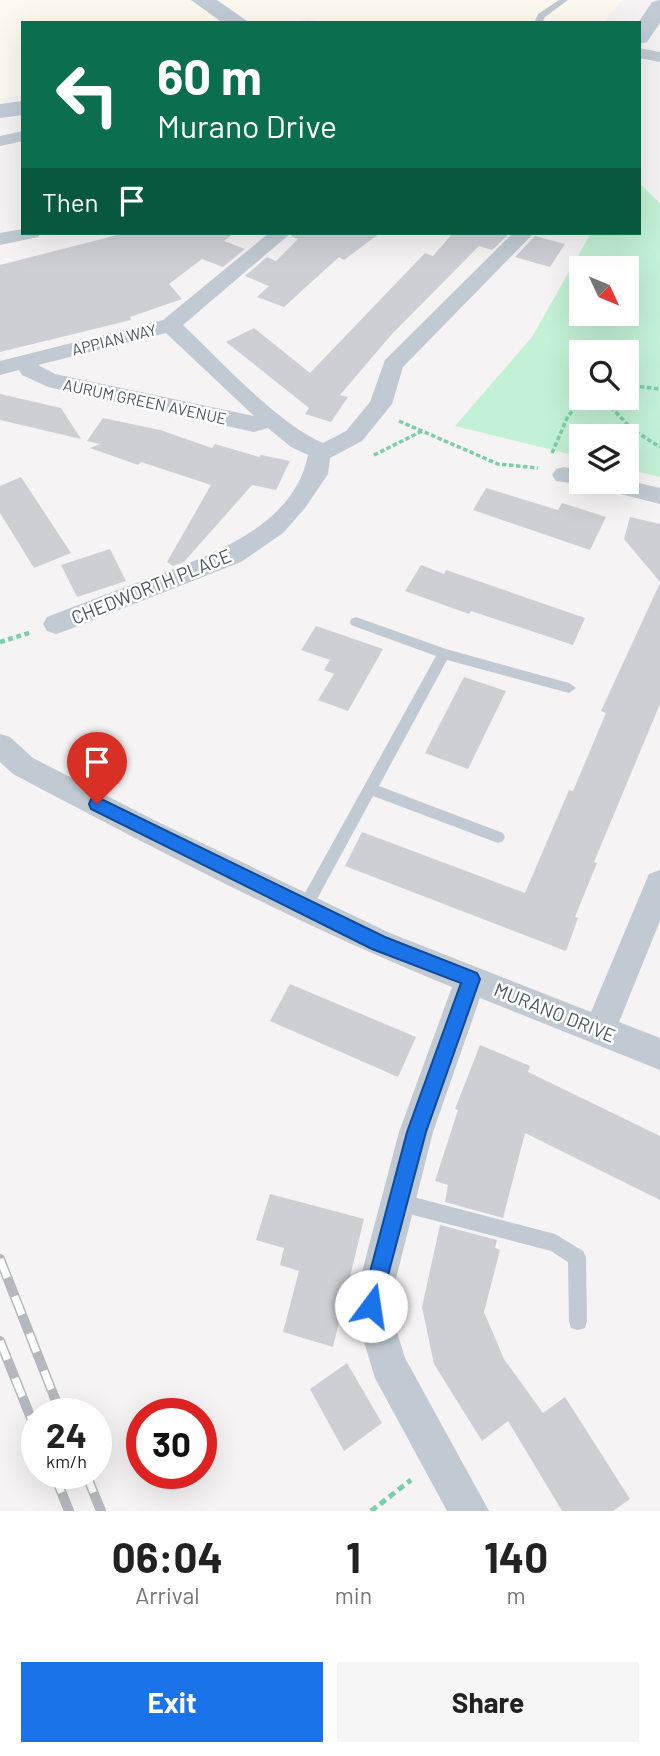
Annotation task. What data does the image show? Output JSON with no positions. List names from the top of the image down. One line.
{"streets":{"street":["APPIAN WAY","AURUM GREEN AVENUE","CHEDWORTH PLACE","MURANO DRIVE"]},"crossings":[["APPIAN WAY","AURUM GREEN AVENUE"],["AURUM GREEN AVENUE","CHEDWORTH PLACE"]],"north":"bottom right","page":{"turn":["60 m","Murano Drive"],"then":"Then","speed":"24 km/h","limit":"30","eta":["06:04","Arrival","1","min","140","m"],"buttons":["Exit","Share"]}}
